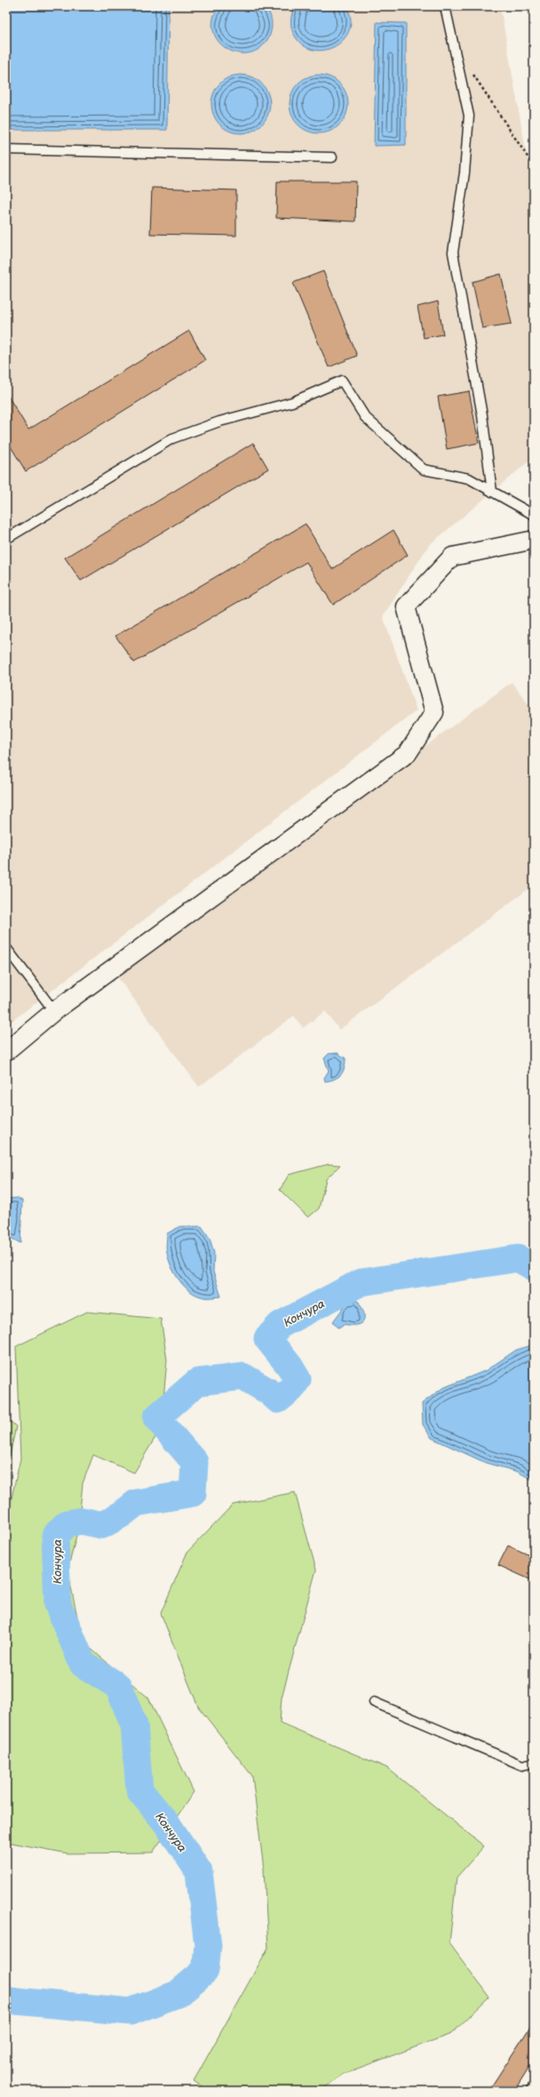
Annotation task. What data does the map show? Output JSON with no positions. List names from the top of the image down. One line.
{"water":["Кончура"]}
